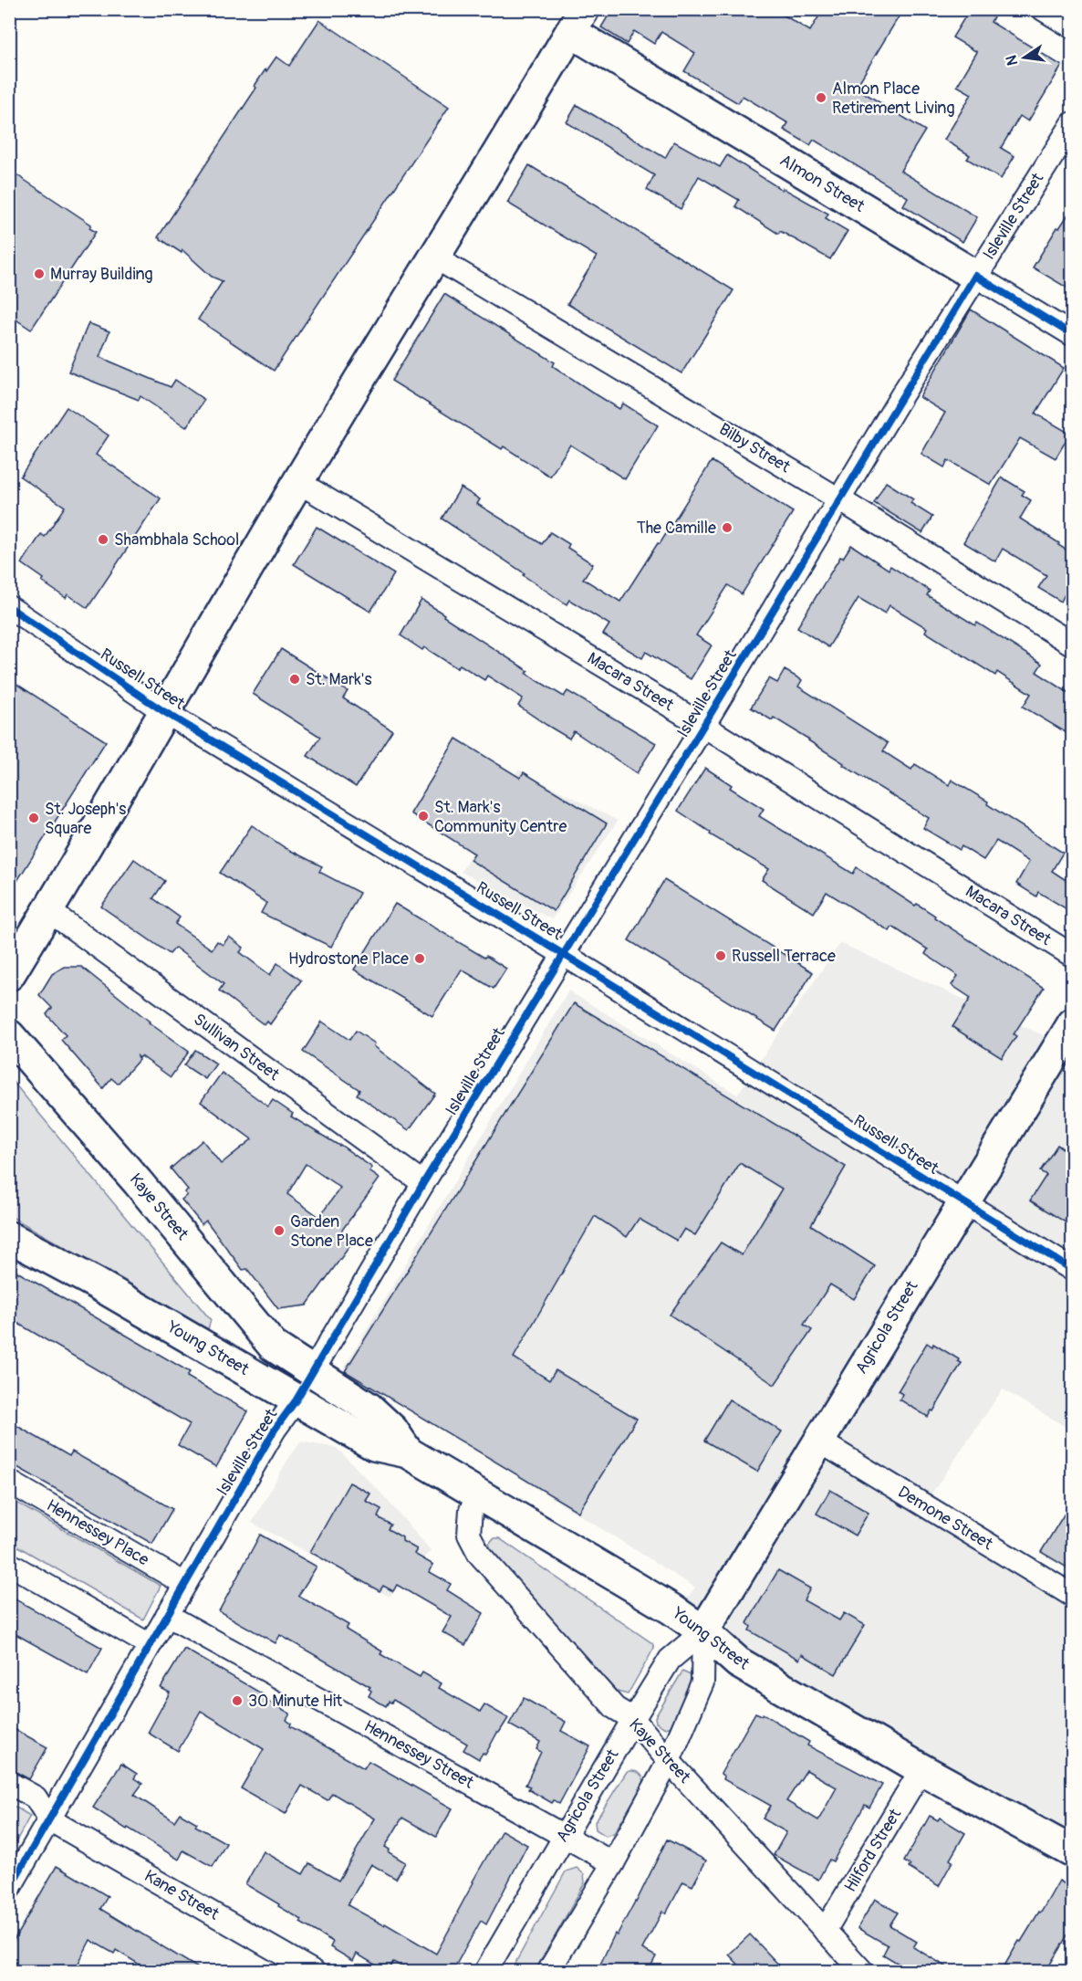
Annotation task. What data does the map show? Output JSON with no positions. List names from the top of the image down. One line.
{"streets":{"main road":["Almon Street","Kaye Street","Agricola Street","Young Street"],"street":["Isleville Street","Bilby Street","Russell Street","Macara Street","Sullivan Street","Demone Street","Hennessey Place","Hennessey Street","Hilford Street","Kane Street"]},"crossings":[["Almon Street","Isleville Street"],["Isleville Street","Bilby Street"],["Isleville Street","Russell Street"],["Isleville Street","Macara Street"],["Isleville Street","Sullivan Street"],["Isleville Street","Kaye Street"],["Isleville Street","Young Street"],["Isleville Street","Hennessey Place"],["Isleville Street","Hennessey Street"],["Isleville Street","Kane Street"],["Russell Street","Agricola Street"],["Kaye Street","Agricola Street"],["Kaye Street","Young Street"],["Kaye Street","Hilford Street"],["Agricola Street","Young Street"],["Agricola Street","Demone Street"],["Agricola Street","Hennessey Street"],["Young Street","Hilford Street"]],"places":["Almon Place Retirement Living","Murray Building","The Camille","Shambhala School","St. Mark's","St. Mark's Community Centre","St. Joseph's Square","Russell Terrace","Hydrostone Place","Garden Stone Place","30 Minute Hit"],"north":"left"}
